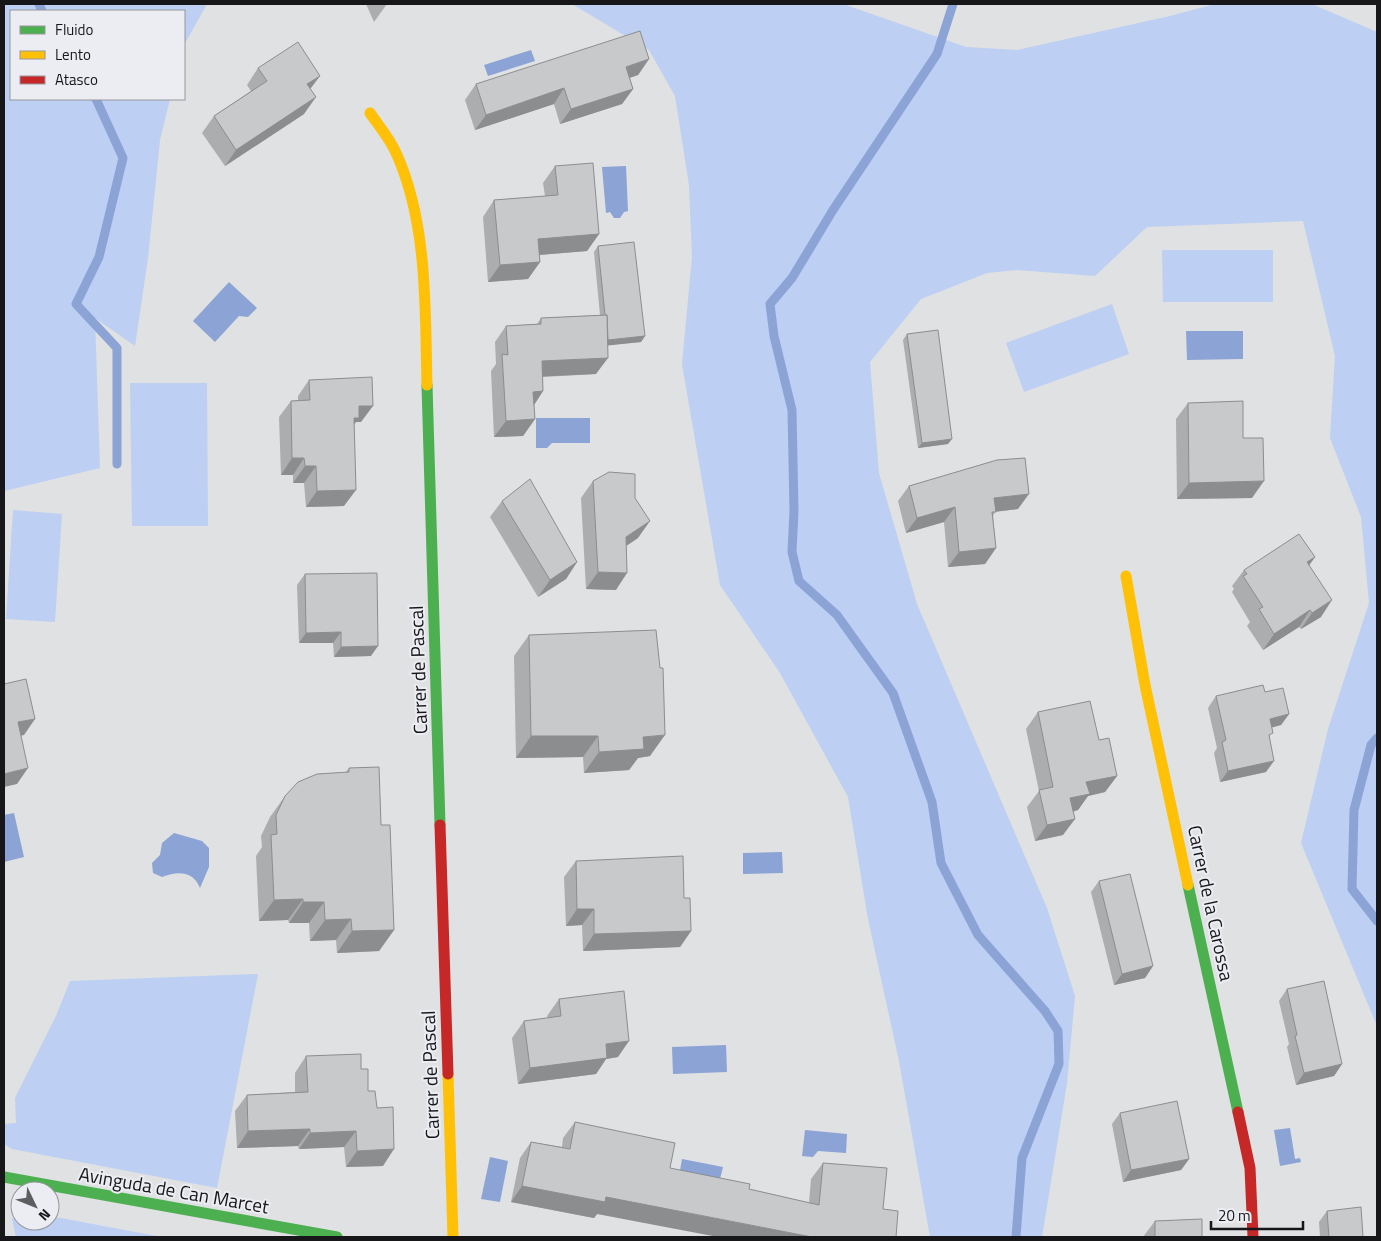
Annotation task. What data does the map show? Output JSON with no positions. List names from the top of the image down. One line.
{"streets":{"street":["Carrer de Pascal","Carrer de la Carossa","Avinguda de Can Marcet"]},"legend":["Fluido","Lento","Atasco"],"scale_bar":"20 m","north":"bottom right"}
